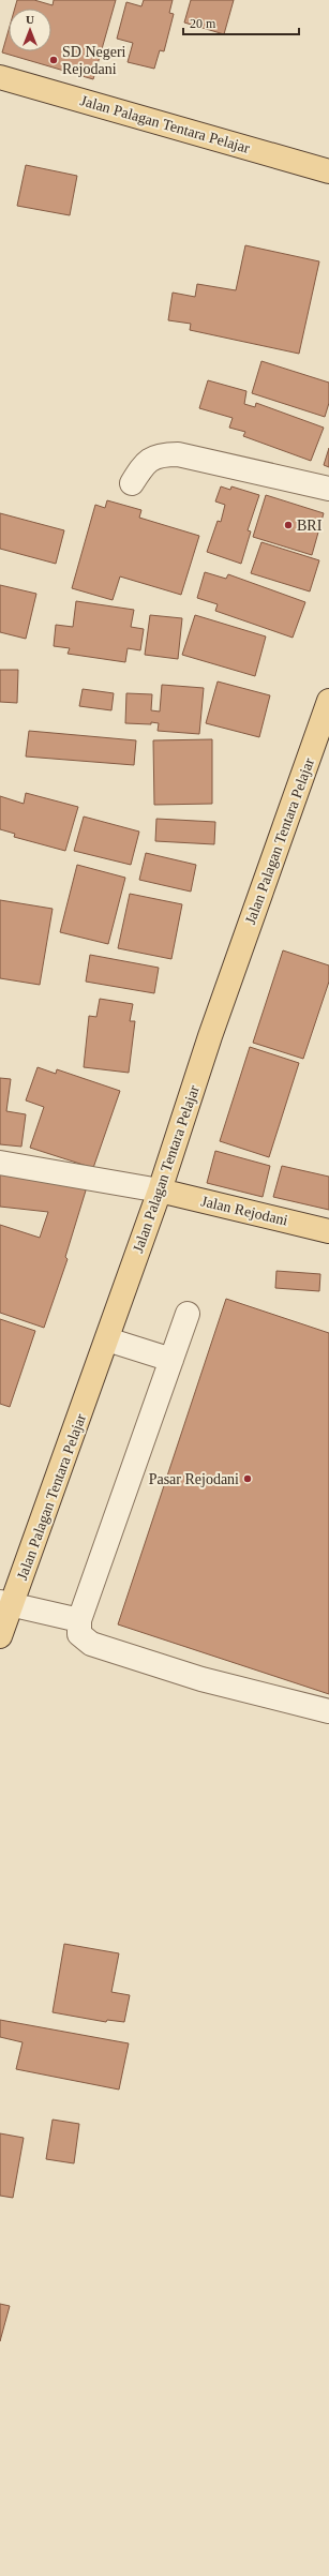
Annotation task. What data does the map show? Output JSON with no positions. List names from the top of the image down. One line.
{"streets":{"main road":["Jalan Palagan Tentara Pelajar","Jalan Rejodani"]},"crossings":[["Jalan Palagan Tentara Pelajar","Jalan Rejodani"]],"places":["SD Negeri Rejodani","BRI","Pasar Rejodani"],"scale_bar":"20 m","north":"top"}
